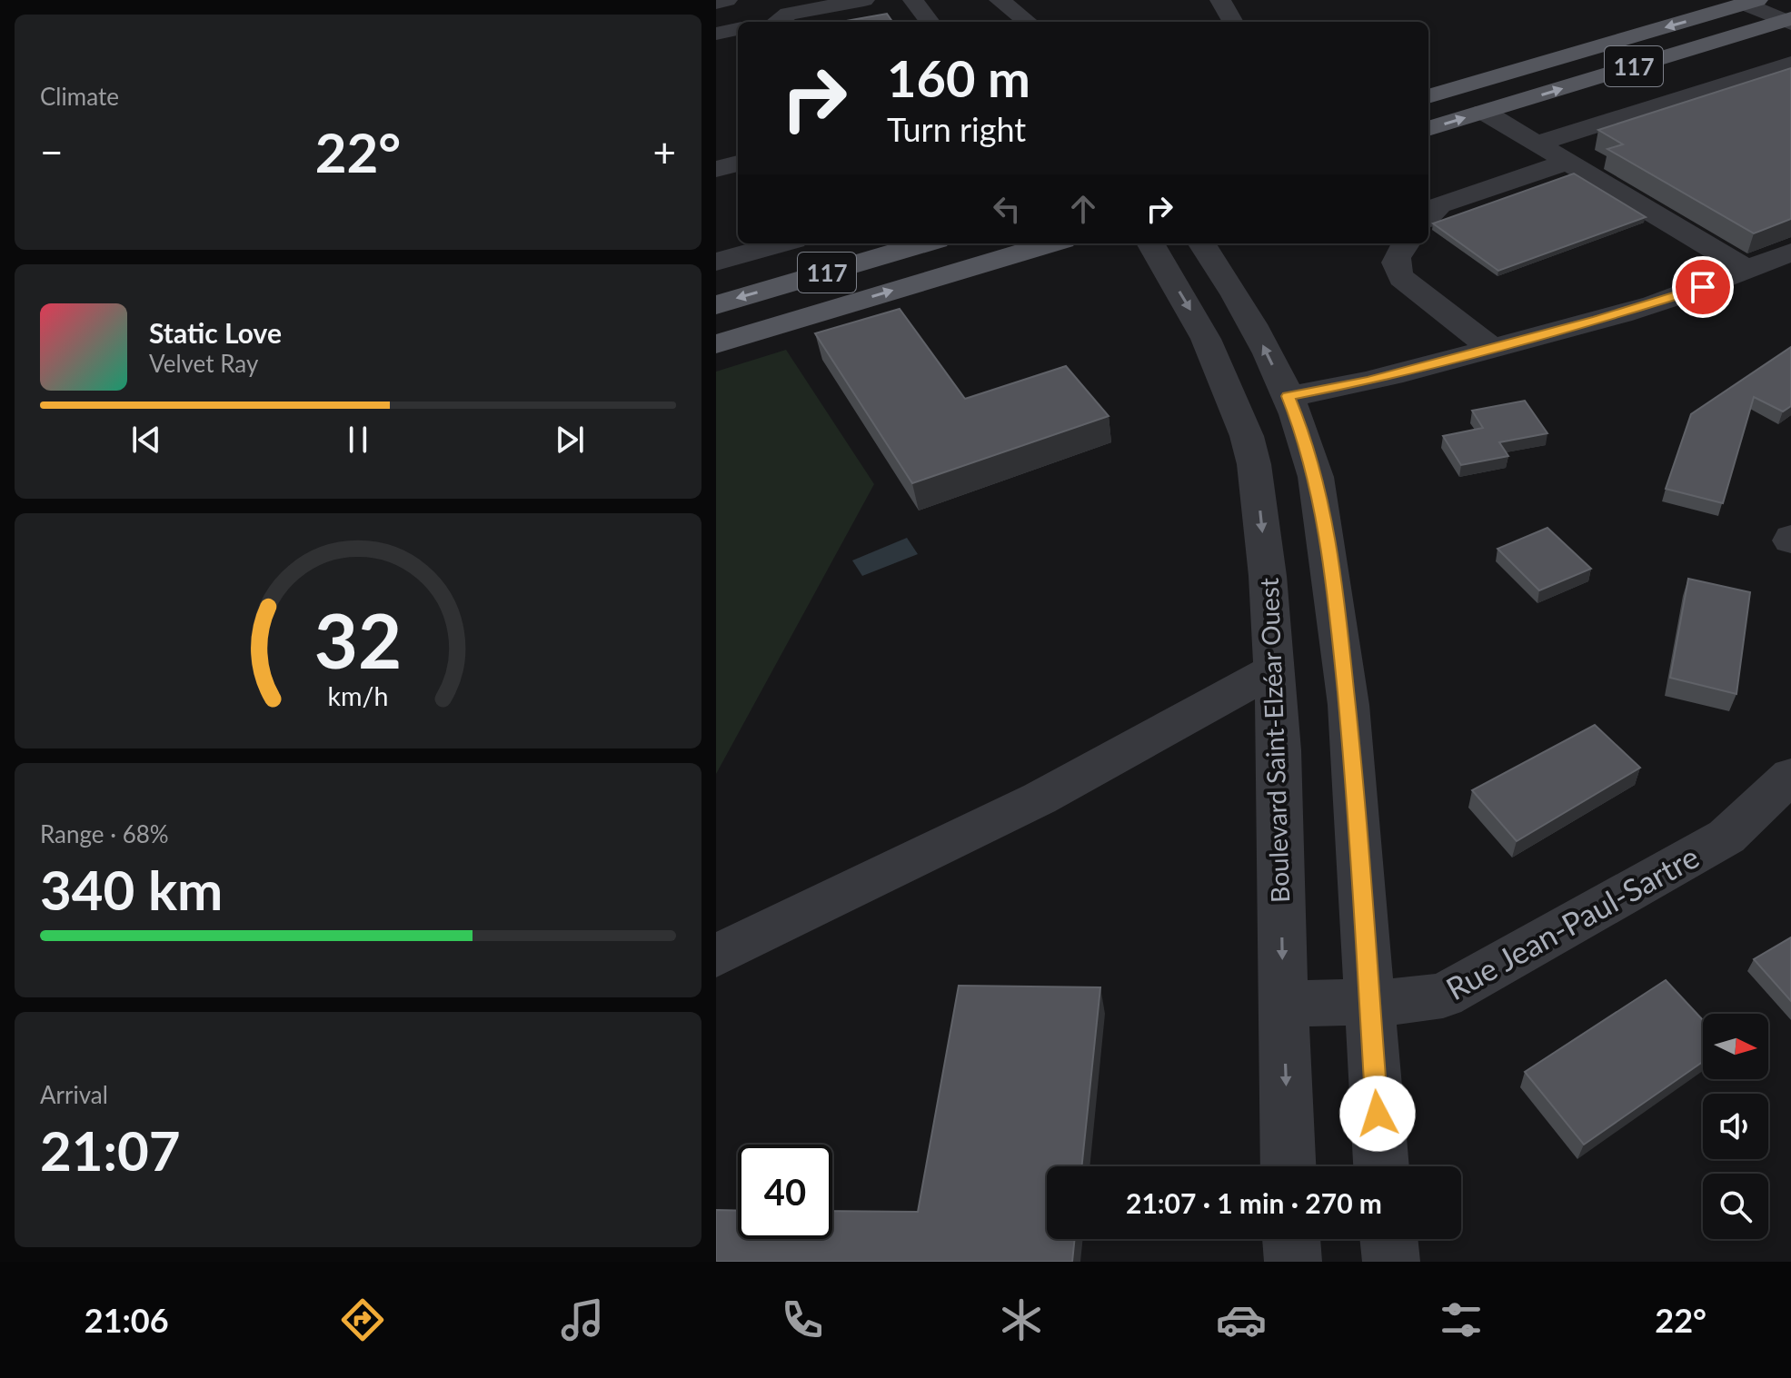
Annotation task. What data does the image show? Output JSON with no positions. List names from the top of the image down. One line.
{"streets":{"main road":["117"],"street":["Boulevard Saint-Elzéar Ouest","Rue Jean-Paul-Sartre"]},"crossings":[["Boulevard Saint-Elzéar Ouest","Rue Jean-Paul-Sartre"]],"north":"right","page":{"tile":["Climate",["Range · 68%","340 km"],["Arrival","21:07"]],"turn":["160 m","Turn right"],"heat":["−","22°","+"],"song":["Static Love","Velvet Ray"],"limit":"40","trip":"21:07 · 1 min · 270 m","tabs":["21:06","22°"],"gauge":["32","km/h"]}}
